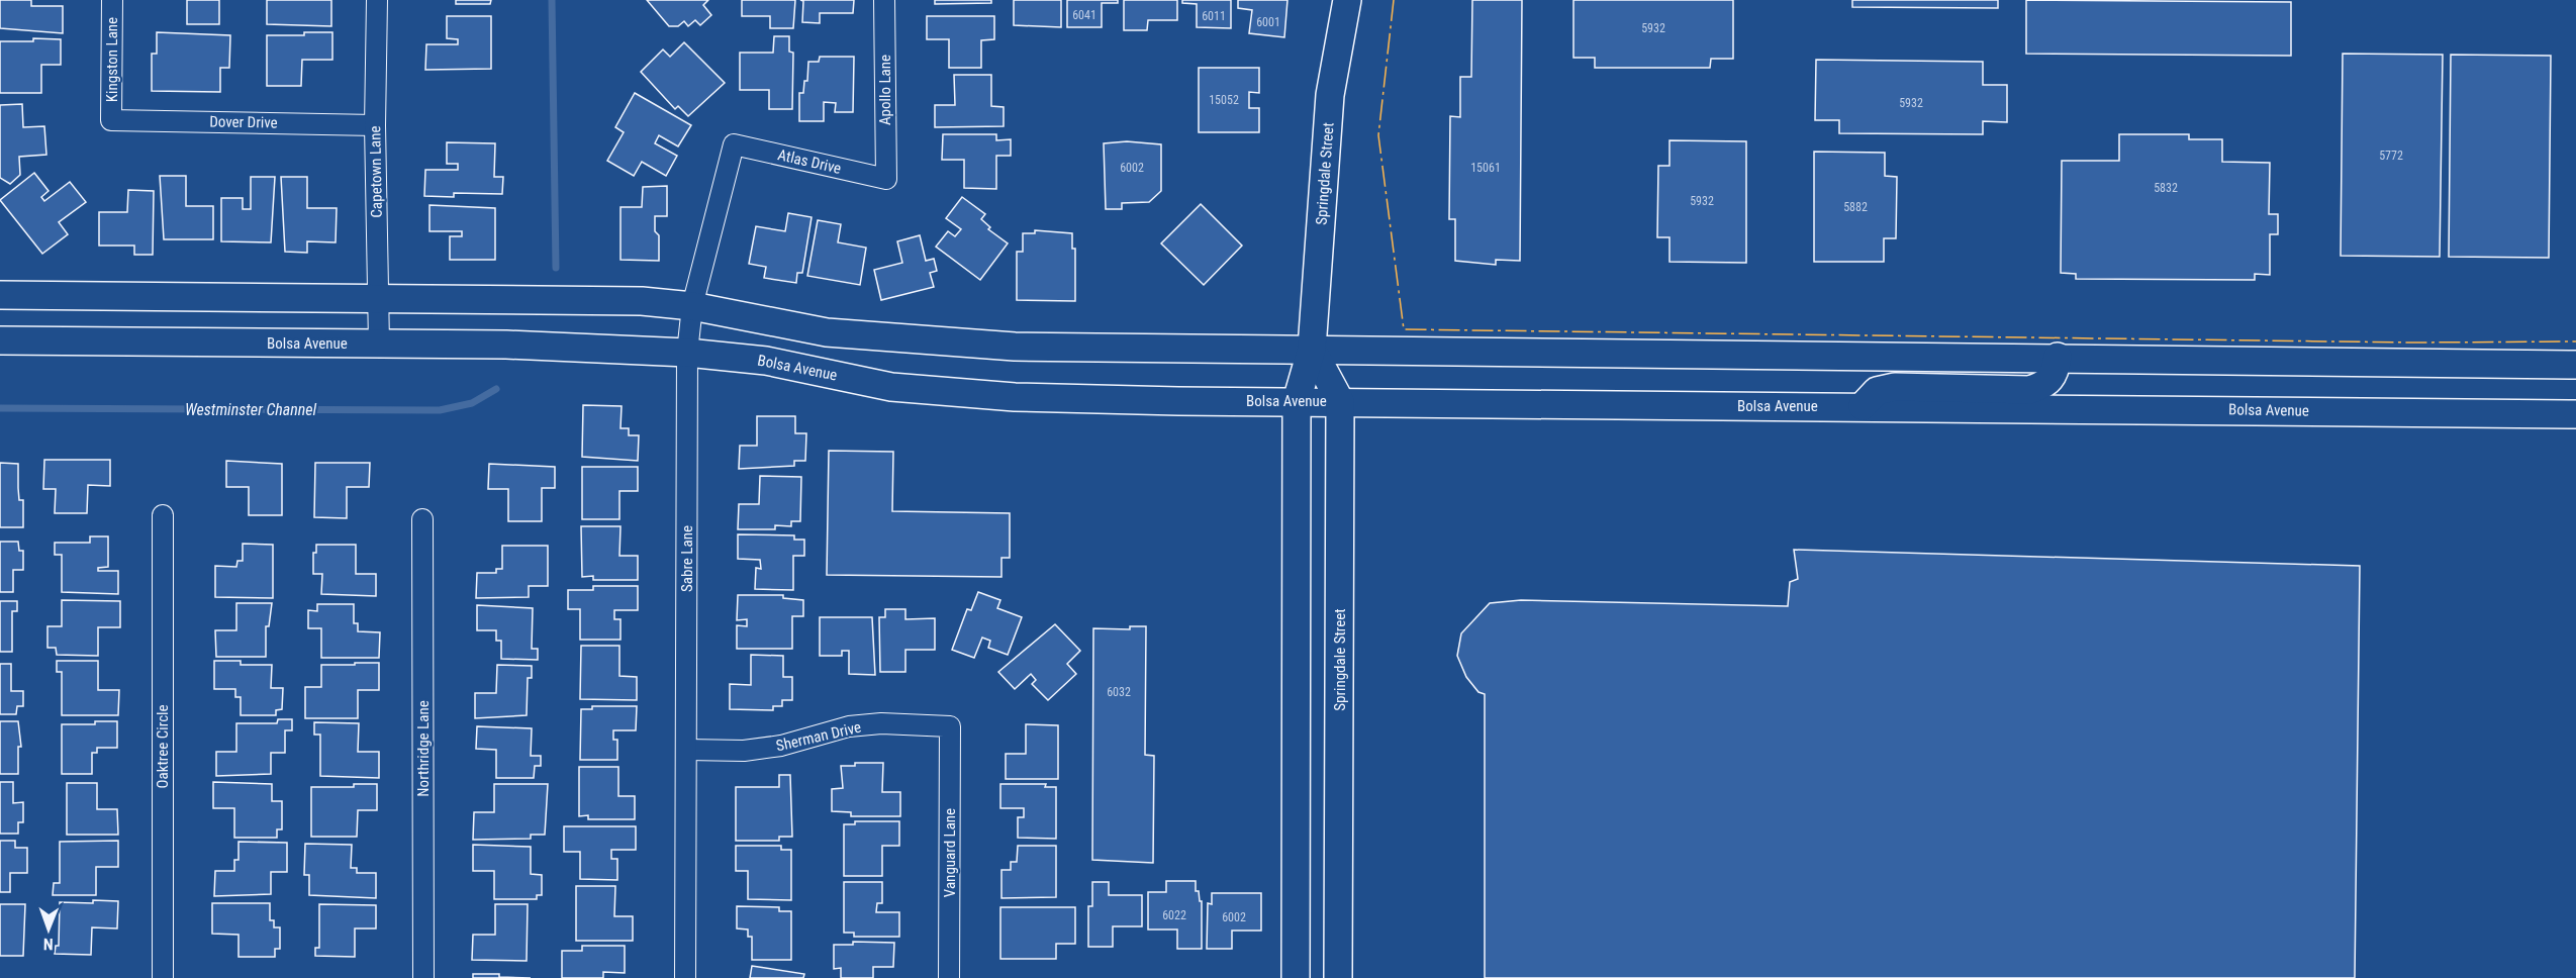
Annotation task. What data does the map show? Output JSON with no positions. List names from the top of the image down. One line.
{"streets":{"main road":["Springdale Street","Bolsa Avenue"],"street":["Kingston Lane","Apollo Lane","Dover Drive","Atlas Drive","Capetown Lane","Sabre Lane","Sherman Drive","Oaktree Circle","Northridge Lane","Vanguard Lane"]},"crossings":[["Kingston Lane","Dover Drive"],["Apollo Lane","Atlas Drive"],["Dover Drive","Capetown Lane"],["Atlas Drive","Sabre Lane"],["Capetown Lane","Bolsa Avenue"],["Springdale Street","Bolsa Avenue"],["Bolsa Avenue","Sabre Lane"],["Sabre Lane","Sherman Drive"],["Sherman Drive","Vanguard Lane"]],"water":["Westminster Channel"],"house_numbers":["6041","6011","6001","5932","15052","5932","5772","6002","15061","5832","5932","5882","6032","6022","6002"],"north":"bottom"}
